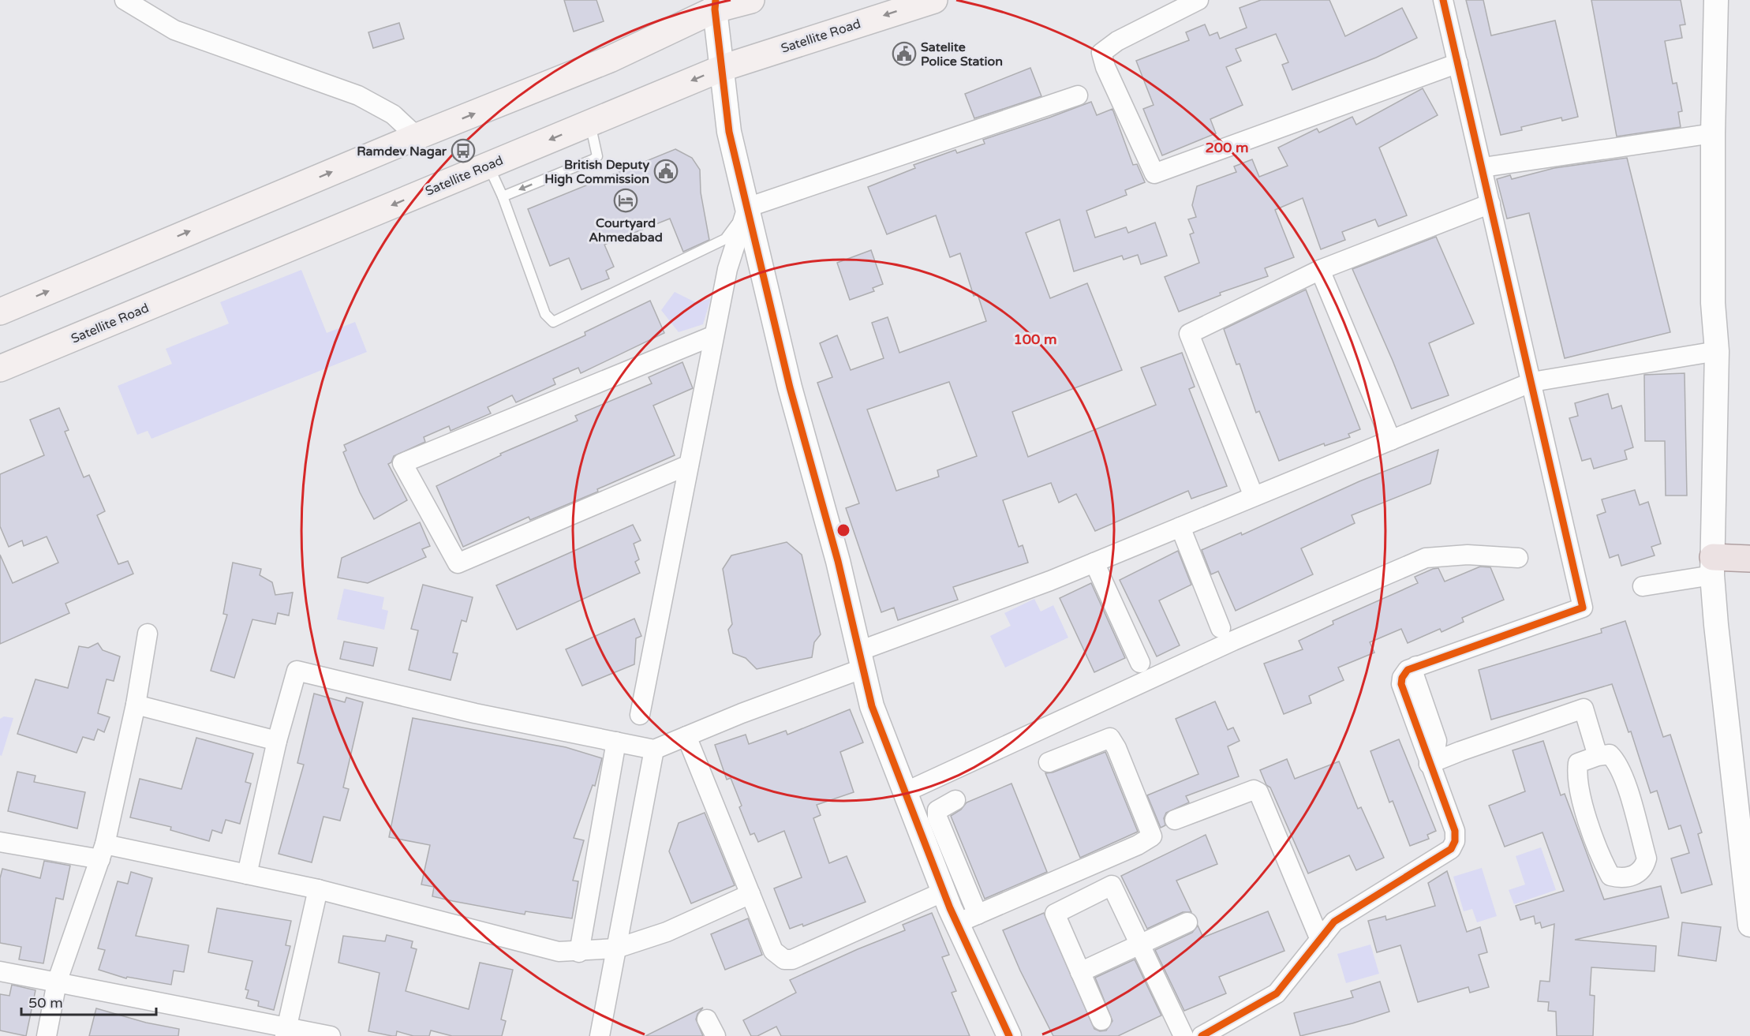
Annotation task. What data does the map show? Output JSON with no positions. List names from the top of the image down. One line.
{"streets":{"main road":["Satellite Road"]},"places":{"public building":["Satelite Police Station","British Deputy High Commission"],"bus stop":["Ramdev Nagar"],"hotel":["Courtyard Ahmedabad"]},"scale_bar":"50 m","rings":["200 m","100 m"]}
